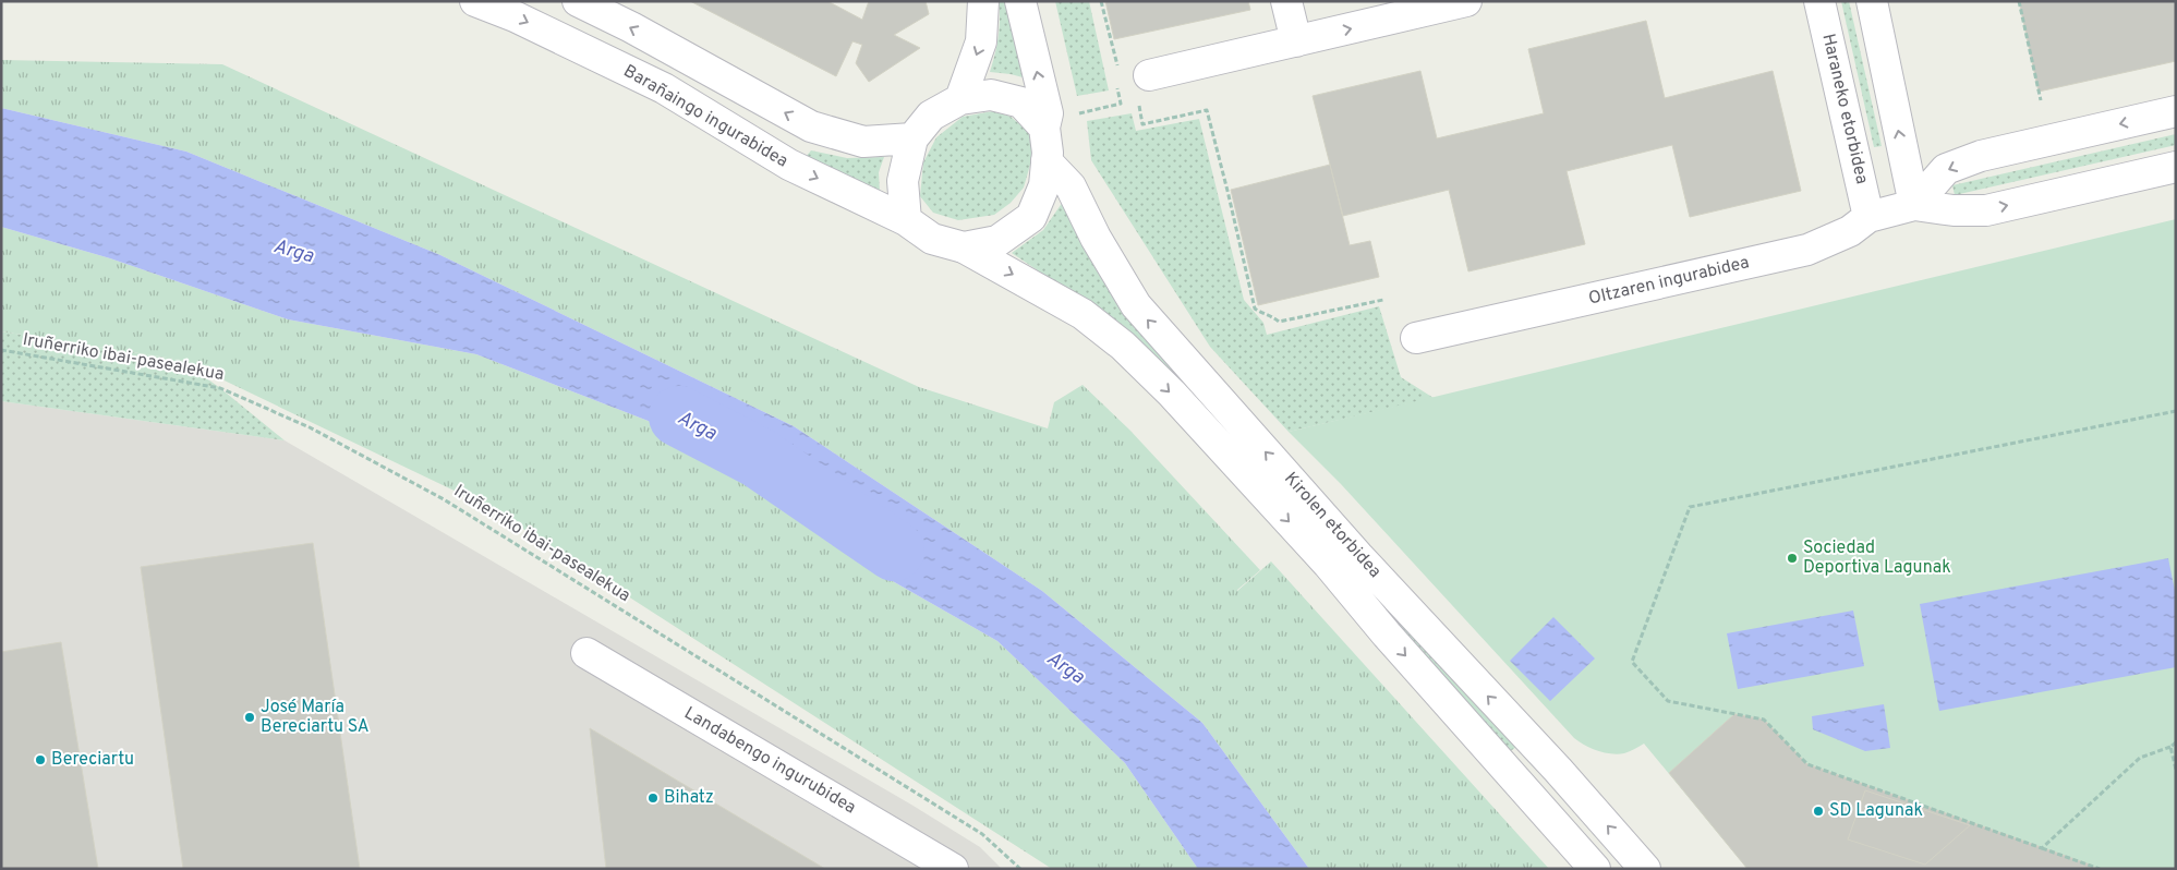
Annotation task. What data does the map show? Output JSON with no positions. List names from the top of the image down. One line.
{"streets":{"street":["Haraneko etorbidea","Barañaingo ingurabidea","Oltzaren ingurabidea","Kirolen etorbidea","Landabengo ingurubidea"],"path":["Iruñerriko ibai-pasealekua"]},"crossings":[["Haraneko etorbidea","Oltzaren ingurabidea"],["Barañaingo ingurabidea","Kirolen etorbidea"]],"water":["Arga"],"places":["Sociedad Deportiva Lagunak","José María Bereciartu SA","Bereciartu","Bihatz","SD Lagunak"]}
